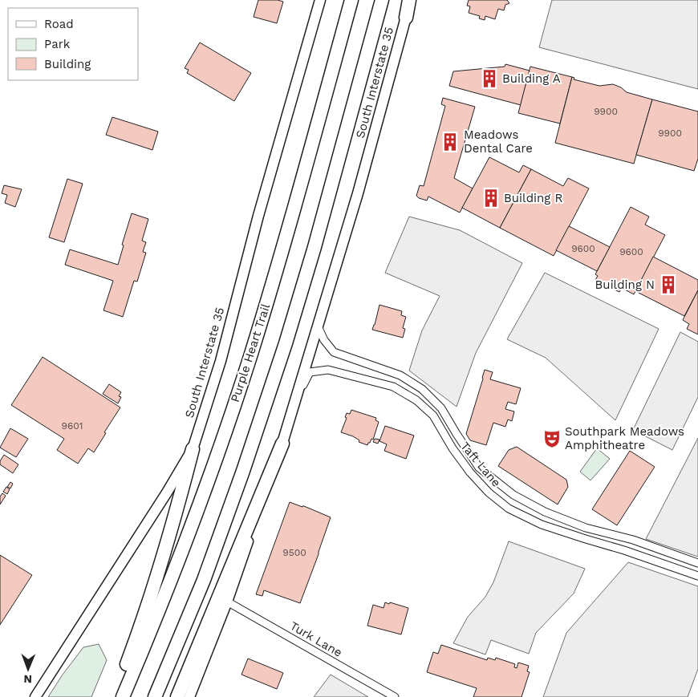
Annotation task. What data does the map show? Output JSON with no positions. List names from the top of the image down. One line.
{"streets":{"highway":["Purple Heart Trail"],"main road":["South Interstate 35"],"street":["Taft Lane","Turk Lane"]},"crossings":[["South Interstate 35","Taft Lane"],["South Interstate 35","Turk Lane"]],"places":{"building":["Building A","Meadows Dental Care","Building R","Building N"],"theatre":["Southpark Meadows Amphitheatre"]},"house_numbers":["9900","9900","9600","9600","9601","9500"],"legend":["Road","Park","Building"],"north":"bottom"}
